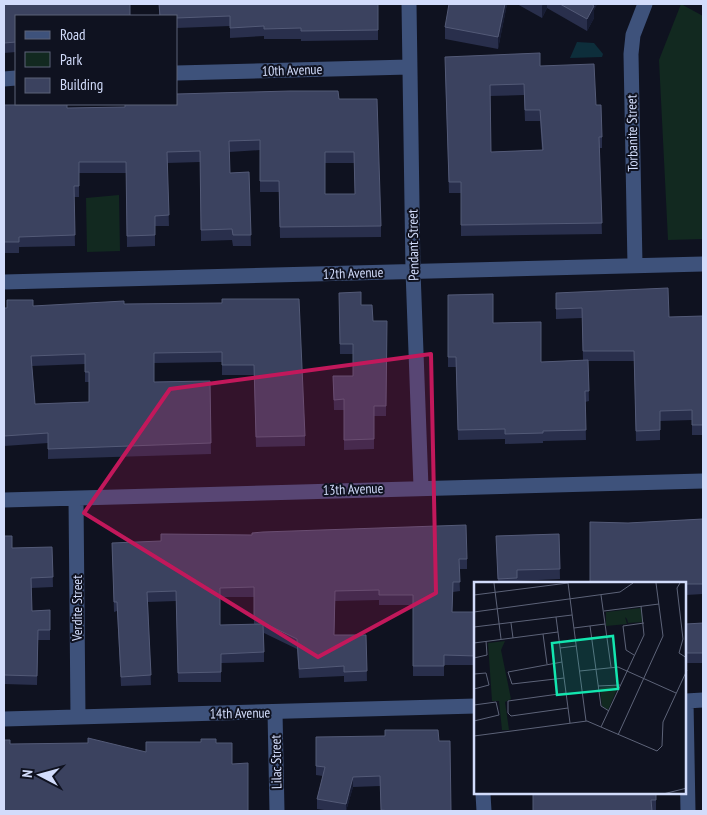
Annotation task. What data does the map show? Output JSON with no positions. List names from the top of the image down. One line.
{"streets":{"street":["10th Avenue","Torbanite Street","Pendant Street","12th Avenue","13th Avenue","Verdite Street","14th Avenue","Lilac Street"]},"crossings":[["10th Avenue","Pendant Street"],["Torbanite Street","12th Avenue"],["Pendant Street","12th Avenue"],["Pendant Street","13th Avenue"],["13th Avenue","Verdite Street"],["Verdite Street","14th Avenue"],["14th Avenue","Lilac Street"]],"legend":["Road","Park","Building"],"north":"left"}
